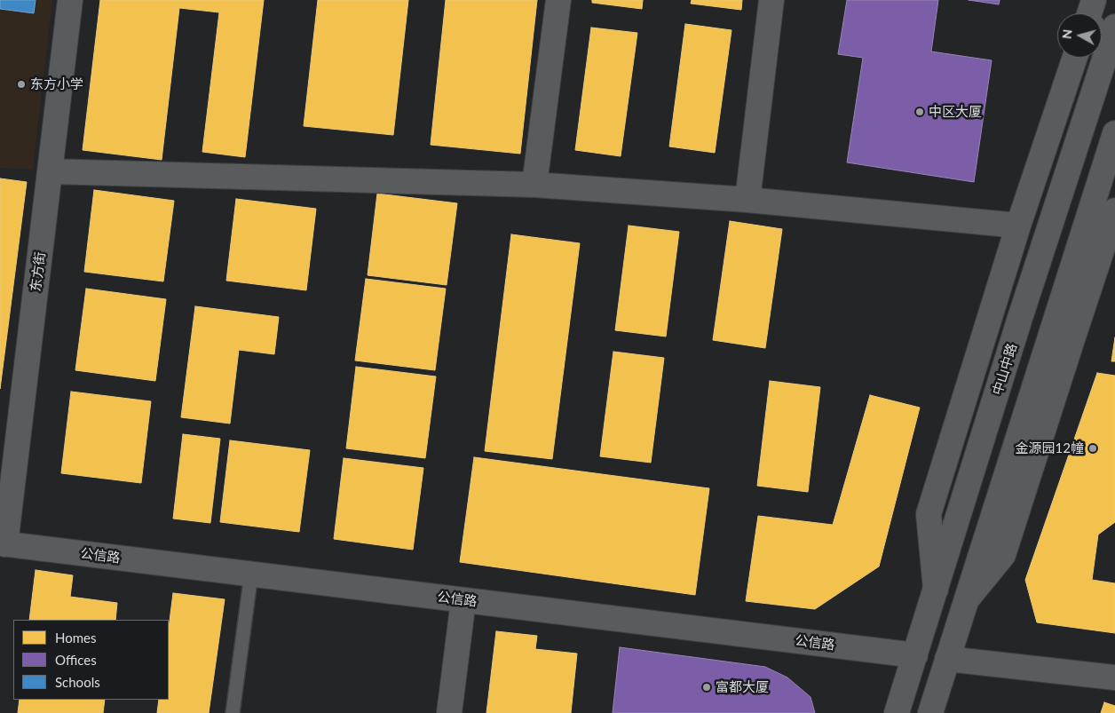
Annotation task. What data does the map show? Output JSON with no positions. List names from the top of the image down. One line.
{"streets":{"street":["东方街","中山中路","公信路"]},"crossings":[["东方街","公信路"],["中山中路","公信路"]],"places":["东方小学","中区大厦","金源园12幢","富都大厦"],"legend":["Homes","Offices","Schools"],"north":"left"}
